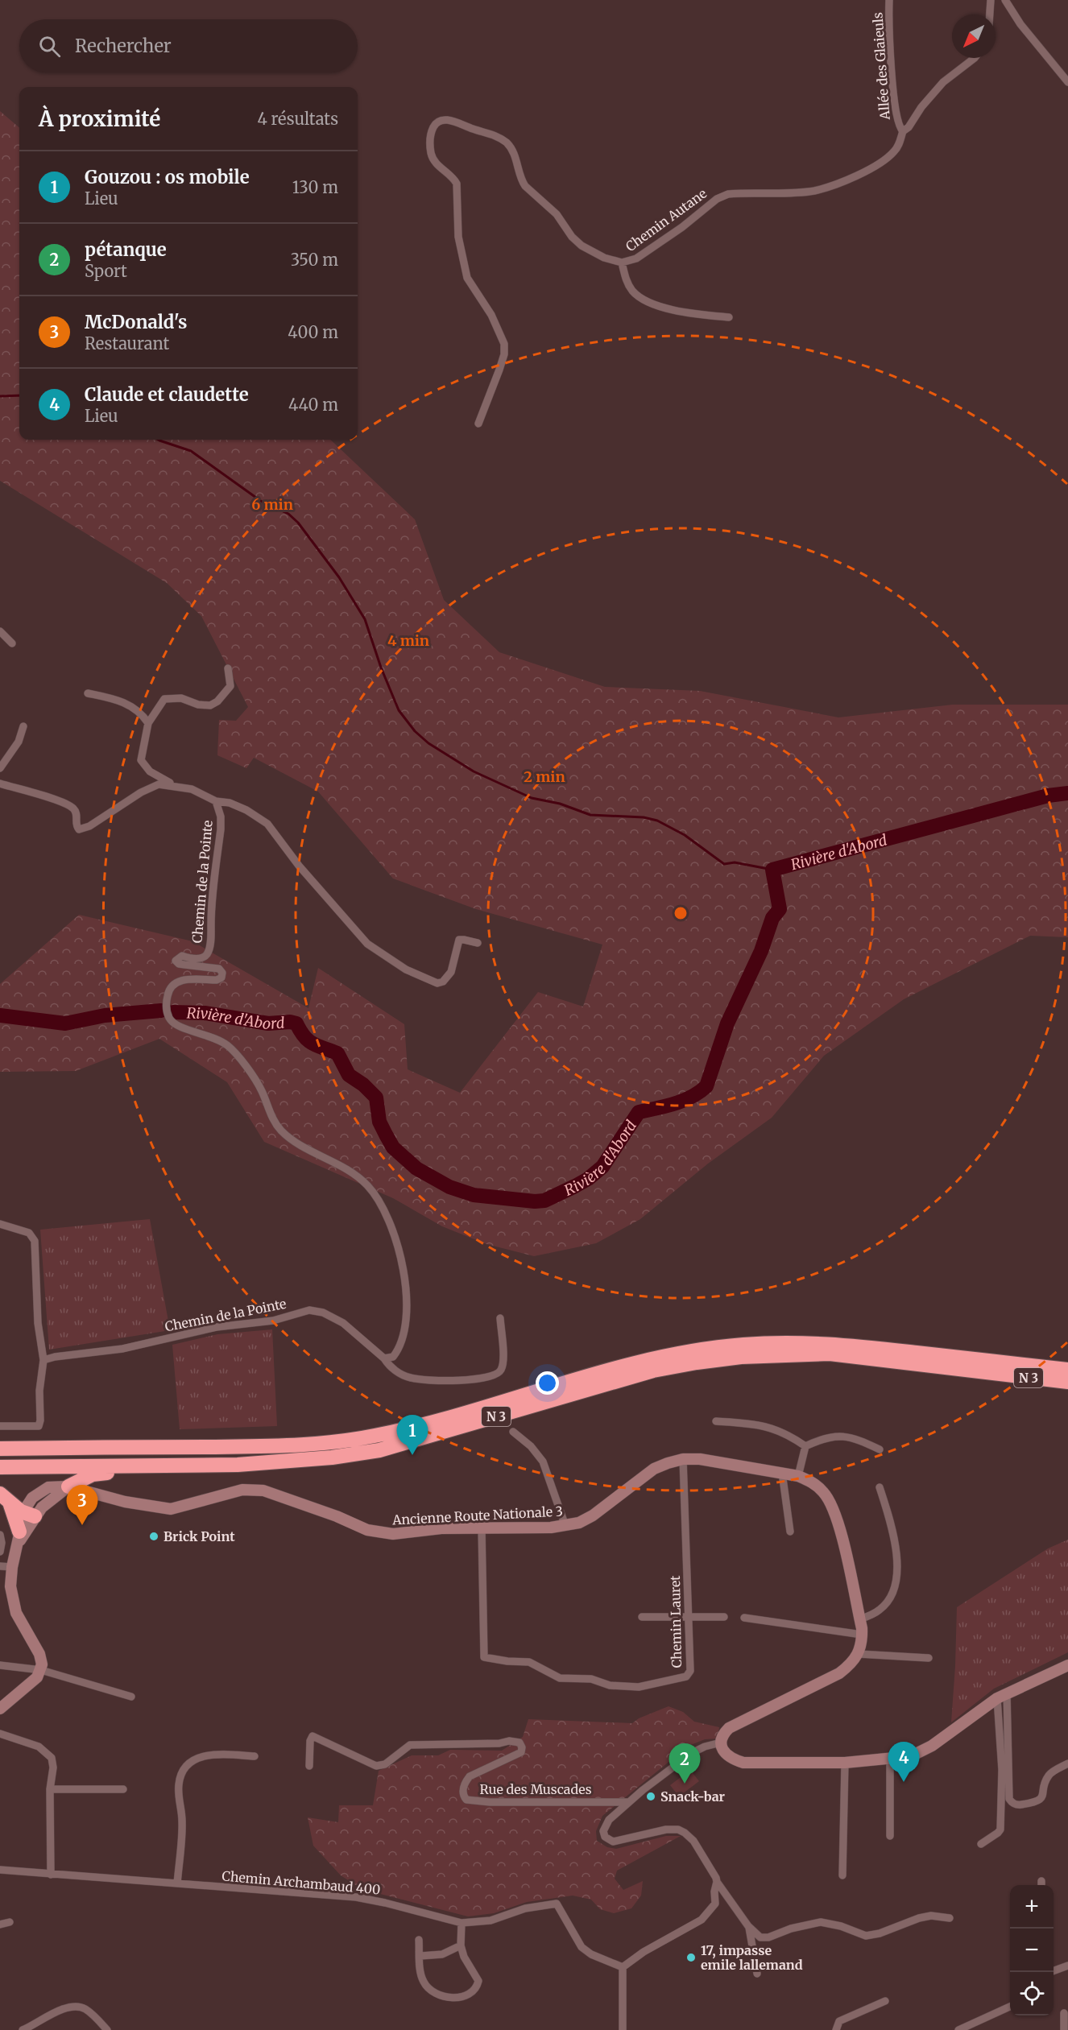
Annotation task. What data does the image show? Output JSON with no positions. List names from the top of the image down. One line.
{"streets":{"highway":["N 3"],"main road":["Ancienne Route Nationale 3"],"street":["Allée des Glaieuls","Chemin Autane","Chemin de la Pointe","Chemin Lauret","Rue des Muscades","Chemin Archambaud 400"]},"crossings":[["Allée des Glaieuls","Chemin Autane"],["Ancienne Route Nationale 3","Chemin Lauret"]],"water":["Rivière d'Abord"],"places":["Brick Point","Snack-bar","17, impasse emile lallemand"],"north":"bottom left","page":{"search":"Rechercher","heading":["À proximité","4 résultats"],"list":[{"mark":"1","name":"Gouzou : os mobile","note":"Lieu","value":"130 m"},{"mark":"2","name":"pétanque","note":"Sport","value":"350 m"},{"mark":"3","name":"McDonald's","note":"Restaurant","value":"400 m"},{"mark":"4","name":"Claude et claudette","note":"Lieu","value":"440 m"}],"pins":["1","3","4","2"],"map_buttons":["+","−"]},"rings":["6 min","4 min","2 min"]}
